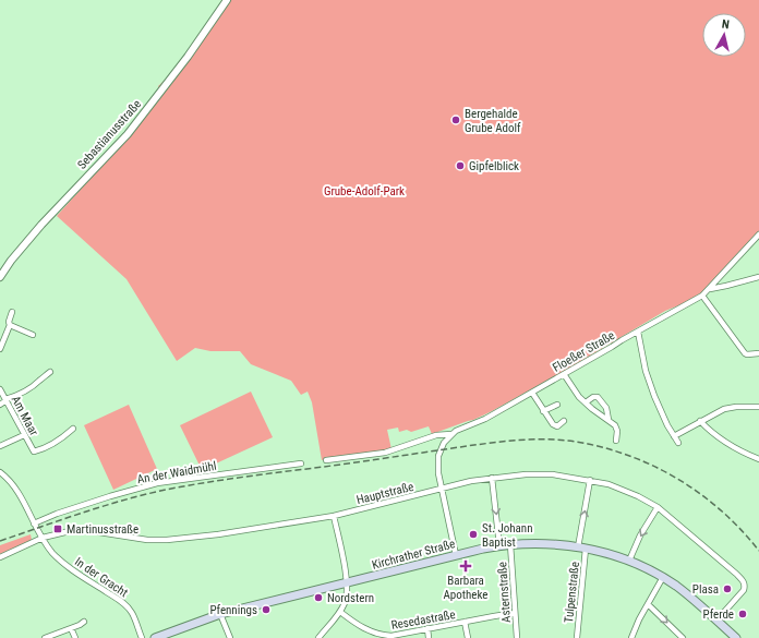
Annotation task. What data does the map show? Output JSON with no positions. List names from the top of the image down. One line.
{"streets":{"main road":["Kirchrather Straße"],"street":["Sebastianusstraße","Floeßer Straße","Am Maar","An der Waidmühl","Hauptstraße","In der Gracht","Asternstraße","Tulpenstraße","Resedastraße"]},"crossings":[["Hauptstraße","Kirchrather Straße"],["Hauptstraße","In der Gracht"],["Hauptstraße","Tulpenstraße"],["Kirchrather Straße","Asternstraße"],["Kirchrather Straße","Tulpenstraße"],["Asternstraße","Resedastraße"]],"one_way":["Tulpenstraße"],"parks":["Grube-Adolf-Park"],"places":{"other":["Bergehalde Grube Adolf","Gipfelblick","St. Johann Baptist","Plasa","Nordstern","Pfennings","Pferde"],"transit":["Martinusstraße"],"health":["Barbara Apotheke"]},"north":"top"}
